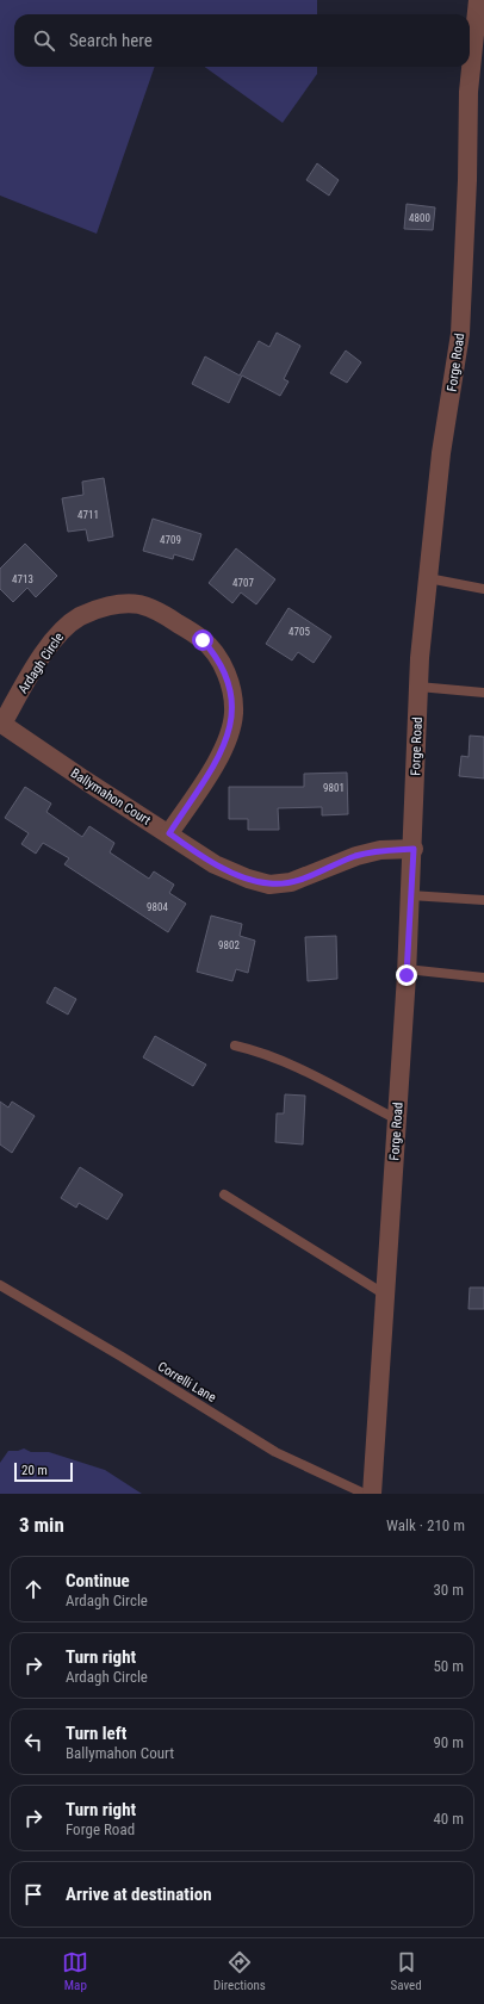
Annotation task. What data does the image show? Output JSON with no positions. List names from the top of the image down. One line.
{"streets":{"street":["Forge Road","Ardagh Circle","Ballymahon Court"],"lane":["Correlli Lane"]},"crossings":[["Forge Road","Ballymahon Court"],["Ardagh Circle","Ballymahon Court"]],"house_numbers":["4800","4711","4709","4713","4707","4705","9801","9804","9802"],"scale_bar":"20 m","page":{"search":"Search here","scale":"20 m","heading":["3 min","Walk · 210 m"],"list":[["Continue","Ardagh Circle","30 m"],["Turn right","Ardagh Circle","50 m"],["Turn left","Ballymahon Court","90 m"],["Turn right","Forge Road","40 m"],"Arrive at destination"],"nav":["Map","Directions","Saved"]}}
